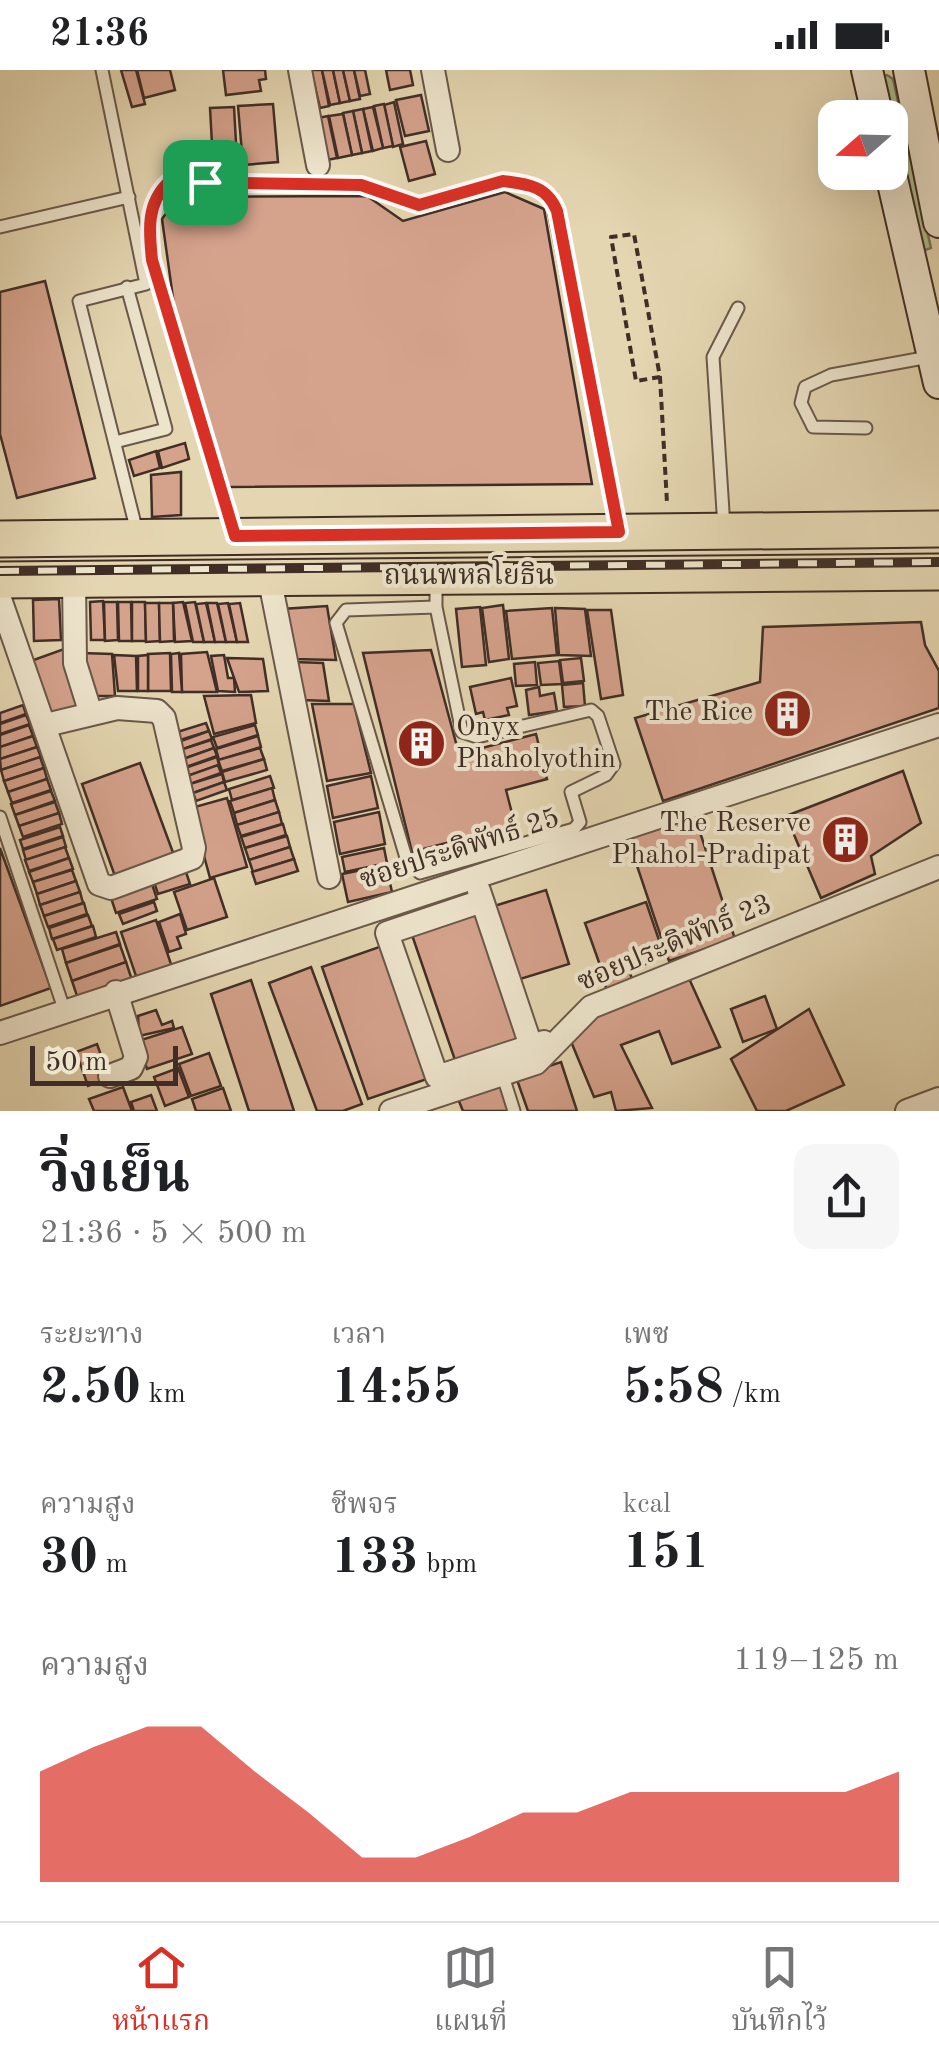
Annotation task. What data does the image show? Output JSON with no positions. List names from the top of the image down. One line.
{"streets":{"main road":["ถนนพหลโยธิน"],"street":["ซอยประดิพัทธ์ 25","ซอยประดิพัทธ์ 23"]},"places":{"building":["The Rice","Onyx Phaholyothin","The Reserve Phahol-Pradipat"]},"scale_bar":"50 m","north":"left","page":{"status":"21:36","scale":"50 m","heading":["วิ่งเย็น","21:36 · 5 × 500 m"],"stats":[["ระยะทาง","2.50 km"],["เวลา","14:55"],["เพซ","5:58 /km"],["ความสูง","30 m"],["ชีพจร","133 bpm"],["kcal","151"]],"chart":["ความสูง","119–125 m"],"tabs":["หน้าแรก","แผนที่","บันทึกไว้"]}}
